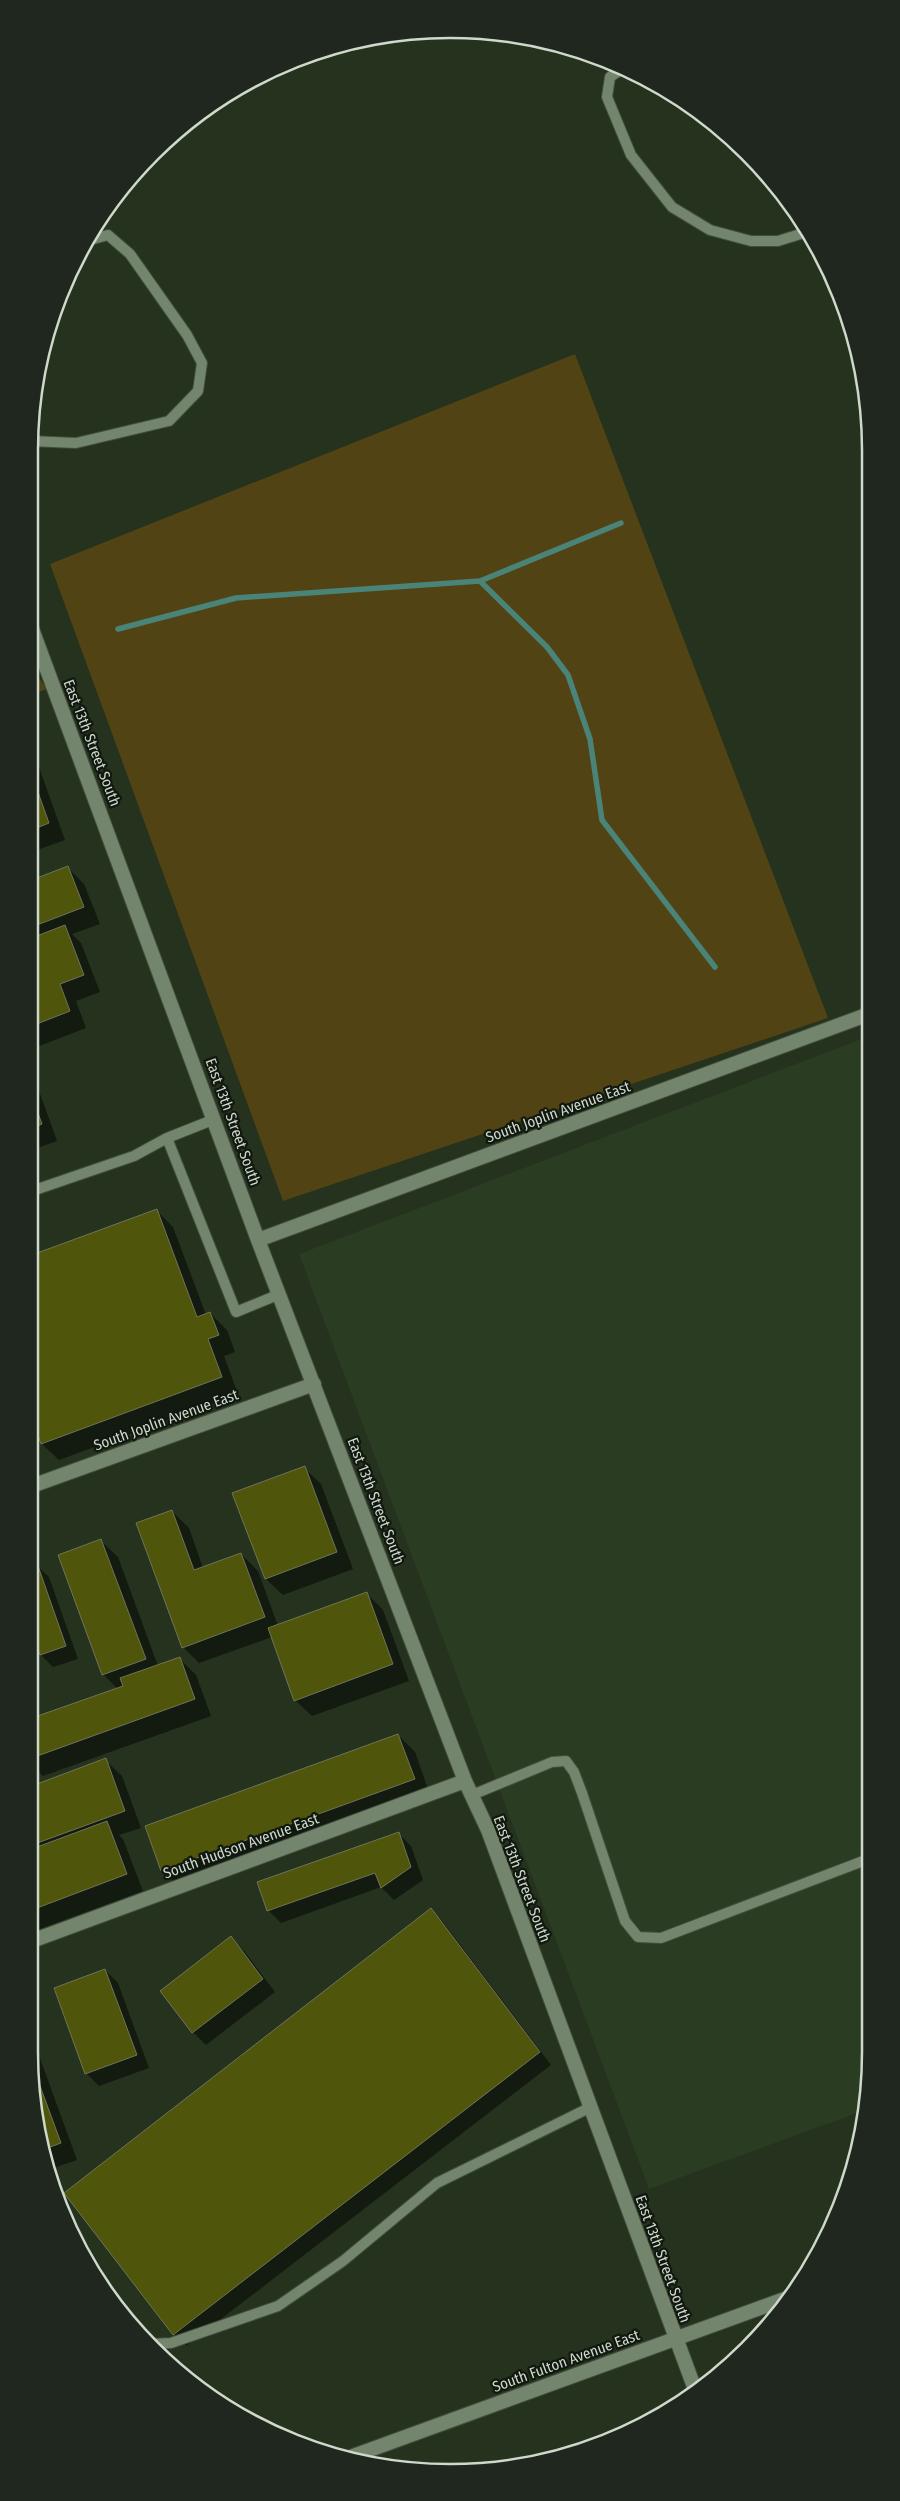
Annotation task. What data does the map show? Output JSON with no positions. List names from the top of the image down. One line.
{"streets":{"street":["East 13th Street South","South Joplin Avenue East","South Hudson Avenue East","South Fulton Avenue East"]},"crossings":[["East 13th Street South","South Joplin Avenue East"],["East 13th Street South","South Hudson Avenue East"],["East 13th Street South","South Fulton Avenue East"]]}
